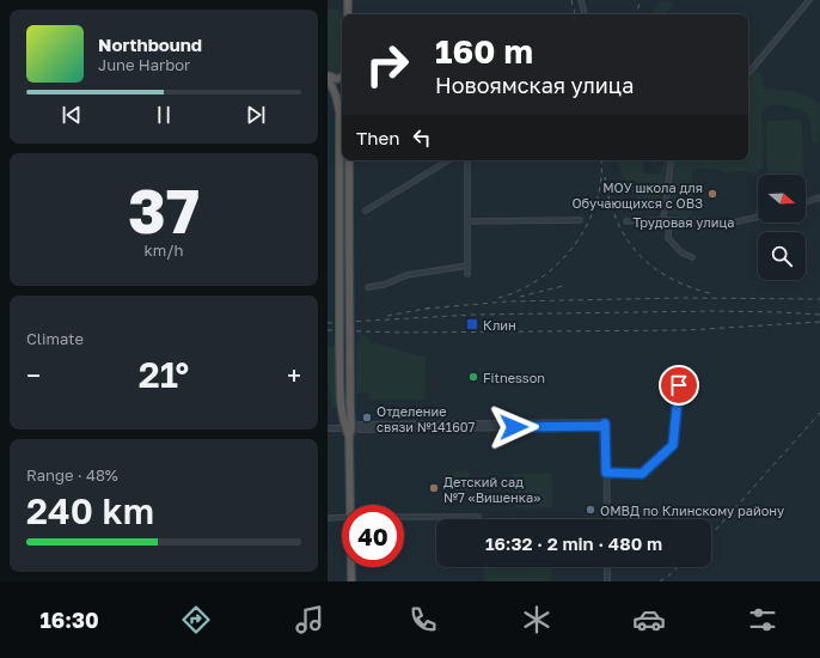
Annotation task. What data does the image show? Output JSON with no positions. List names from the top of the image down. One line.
{"streets":{"street":["Трудовая улица"]},"places":{"other":["МОУ школа для Обучающихся с ОВЗ","Fitnesson","Отделение связи №141607","Детский сад №7 «Вишенка»","ОМВД по Клинскому району"],"transit":["Клин"]},"north":"right","page":{"turn":["160 m","Новоямская улица"],"song":["Northbound","June Harbor"],"then":"Then","tile":[["37","km/h"],"Climate",["Range · 48%","240 km"]],"heat":["−","21°","+"],"limit":"40","trip":"16:32 · 2 min · 480 m","tabs":"16:30"}}
